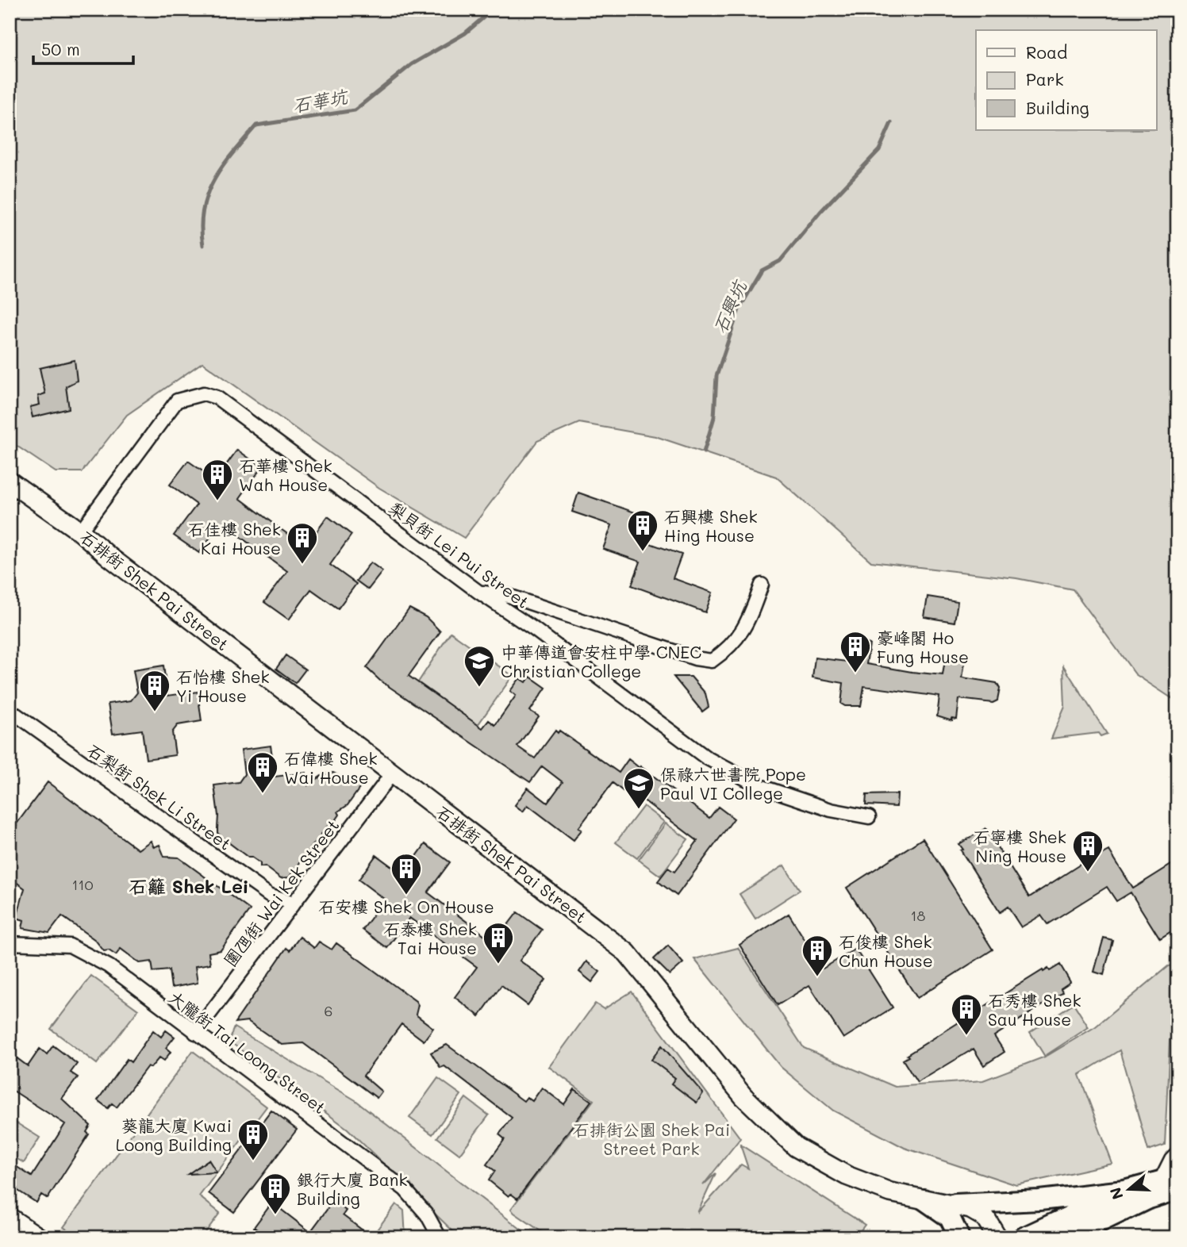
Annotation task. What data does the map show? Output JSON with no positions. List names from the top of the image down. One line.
{"streets":{"street":["梨貝街 Lei Pui Street","石排街 Shek Pai Street","石梨街 Shek Li Street","圍乪街 Wai Kek Street","大隴街 Tai Loong Street"]},"crossings":[["梨貝街 Lei Pui Street","石排街 Shek Pai Street"],["石排街 Shek Pai Street","圍乪街 Wai Kek Street"],["石梨街 Shek Li Street","圍乪街 Wai Kek Street"],["圍乪街 Wai Kek Street","大隴街 Tai Loong Street"]],"districts":["石籬 Shek Lei"],"water":["石華坑","石興坑"],"parks":["石排街公園 Shek Pai Street Park"],"places":{"building":["石華樓 Shek Wah House","石興樓 Shek Hing House","石佳樓 Shek Kai House","豪峰閣 Ho Fung House","石怡樓 Shek Yi House","石偉樓 Shek Wai House","石寧樓 Shek Ning House","石安樓 Shek On House","石泰樓 Shek Tai House","石俊樓 Shek Chun House","石秀樓 Shek Sau House","葵龍大廈 Kwai Loong Building","銀行大廈 Bank Building"],"school or university":["中華傳道會安柱中學 CNEC Christian College","保祿六世書院 Pope Paul VI College"]},"house_numbers":["110","18","6"],"legend":["Road","Park","Building"],"scale_bar":"50 m","north":"left"}
